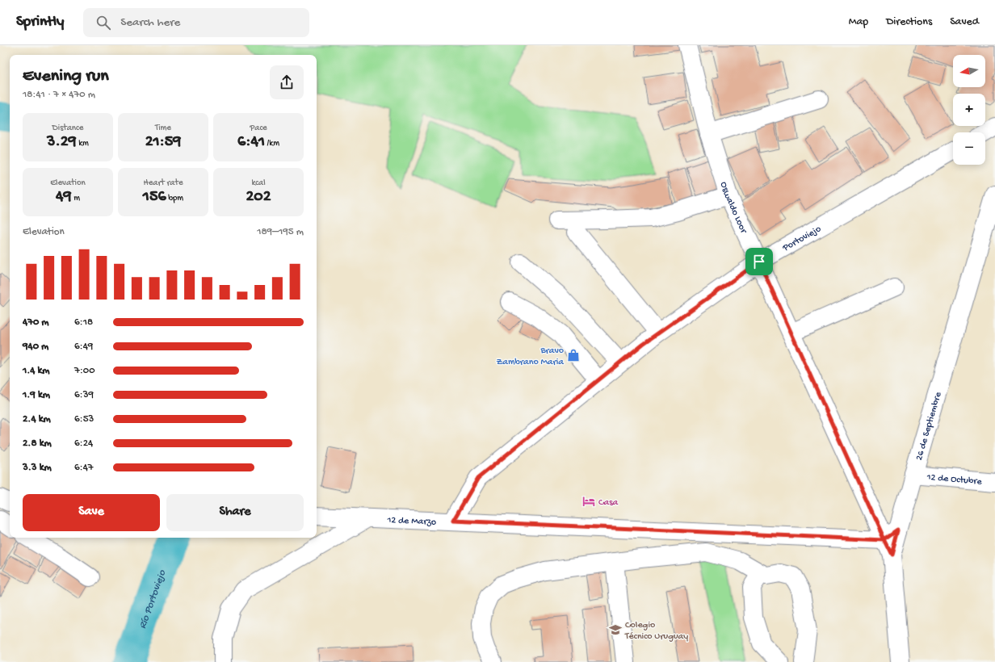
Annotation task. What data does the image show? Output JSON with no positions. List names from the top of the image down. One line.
{"streets":{"street":["Oswaldo Loor","Portoviejo","26 de Septiembre","12 de Octubre","12 de Marzo"]},"crossings":[["Oswaldo Loor","Portoviejo"],["Oswaldo Loor","26 de Septiembre"],["Oswaldo Loor","12 de Marzo"],["Portoviejo","12 de Marzo"],["26 de Septiembre","12 de Octubre"],["26 de Septiembre","12 de Marzo"]],"water":["Río Portoviejo"],"places":{"shop":["Bravo Zambrano Maria"],"hotel":["Casa"],"school or university":["Colegio Técnico Uruguay"]},"north":"left","page":{"header":"Sprintly","search":"Search here","nav":["Map","Directions","Saved"],"map_buttons":["+","−"],"heading":["Evening run","18:41 · 7 × 470 m"],"stats":[["Distance","3.29 km"],["Time","21:59"],["Pace","6:41 /km"],["Elevation","49 m"],["Heart rate","156 bpm"],["kcal","202"]],"chart":["Elevation","189–195 m"],"list":[{"name":"470 m","note":"6:18"},{"name":"940 m","note":"6:49"},{"name":"1.4 km","note":"7:00"},{"name":"1.9 km","note":"6:39"},{"name":"2.4 km","note":"6:53"},{"name":"2.8 km","note":"6:24"},{"name":"3.3 km","note":"6:47"}],"buttons":["Save","Share"]}}
